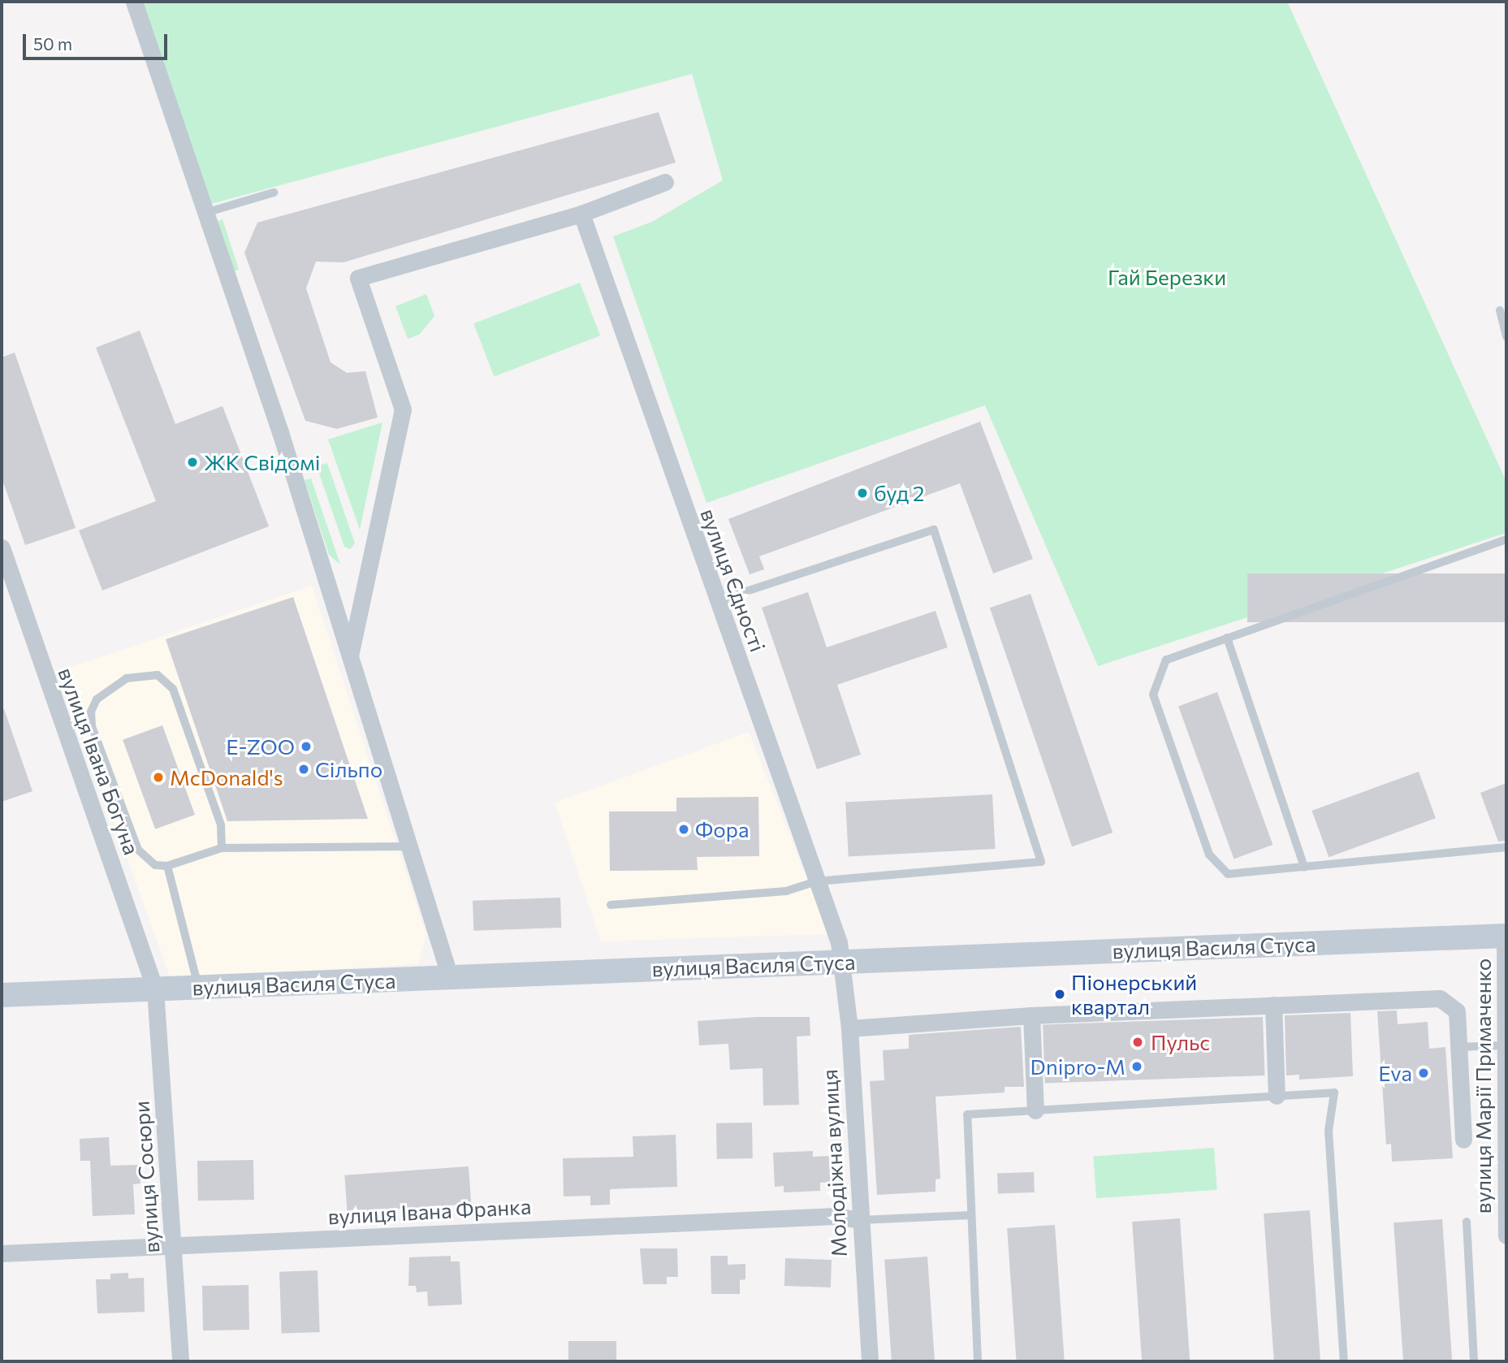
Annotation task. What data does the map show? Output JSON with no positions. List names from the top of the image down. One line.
{"streets":{"main road":["вулиця Василя Стуса"],"street":["вулиця Єдності","вулиця Івана Богуна","вулиця Марії Примаченко","Молодіжна вулиця","вулиця Сосюри","вулиця Івана Франка"]},"crossings":[["вулиця Єдності","вулиця Василя Стуса"],["вулиця Єдності","Молодіжна вулиця"],["вулиця Івана Богуна","вулиця Василя Стуса"],["вулиця Івана Богуна","вулиця Сосюри"],["вулиця Василя Стуса","вулиця Марії Примаченко"],["вулиця Василя Стуса","Молодіжна вулиця"],["вулиця Василя Стуса","вулиця Сосюри"],["Молодіжна вулиця","вулиця Івана Франка"],["вулиця Сосюри","вулиця Івана Франка"]],"parks":["Гай Березки"],"places":["ЖК Свідомі","буд 2","E-ZOO","Сільпо","McDonald's","Фора","Піонерський квартал","Пульс","Dnipro-M","Eva"],"scale_bar":"50 m"}
